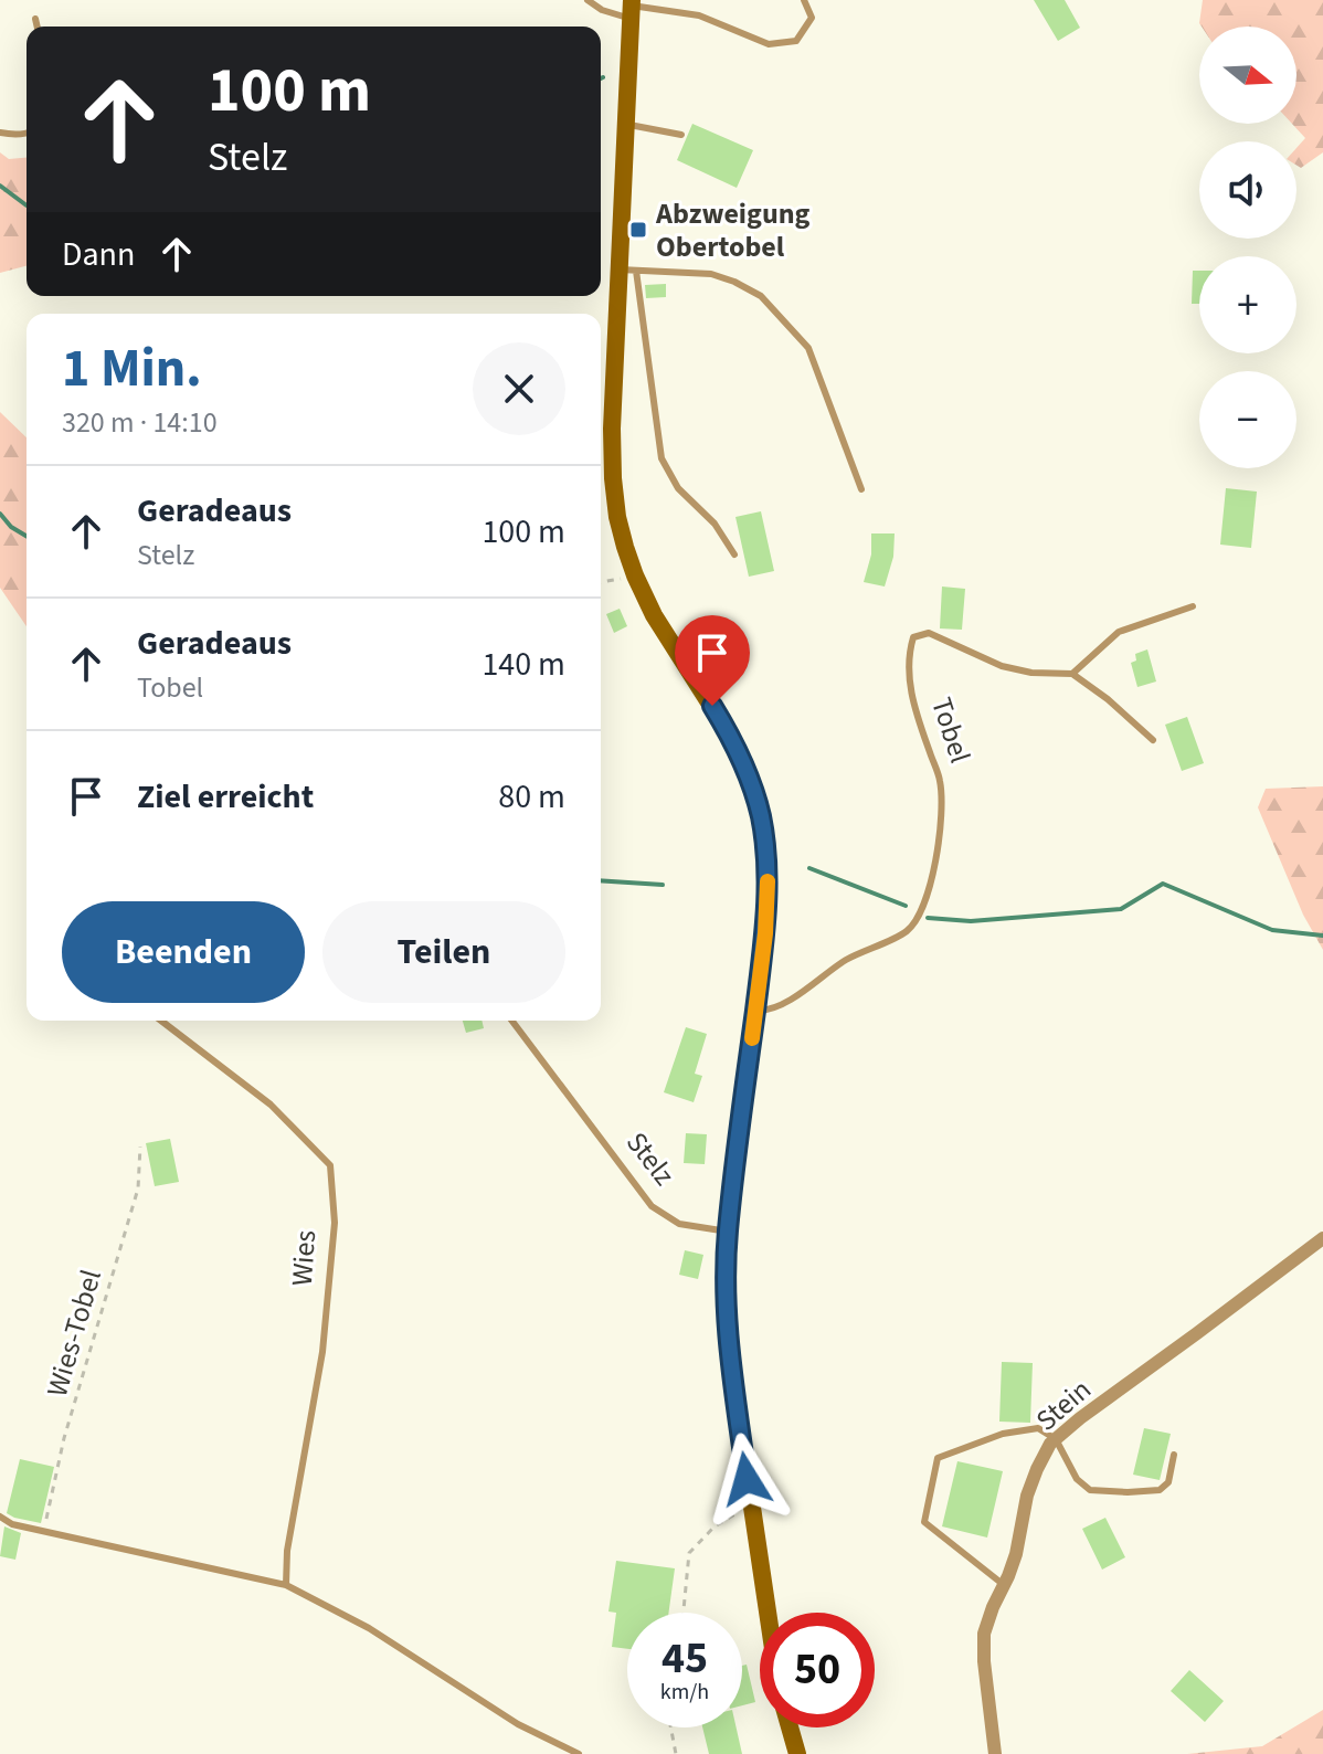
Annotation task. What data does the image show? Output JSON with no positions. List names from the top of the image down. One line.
{"streets":{"street":["Stein"],"lane":["Tobel","Stelz","Wies"],"path":["Wies-Tobel"]},"places":{"transit":["Abzweigung Obertobel"]},"north":"right","page":{"map_buttons":["+","−"],"turn":["100 m","Stelz"],"then":"Dann","heading":["1 Min.","320 m · 14:10"],"list":[{"name":"Geradeaus","note":"Stelz","value":"100 m"},{"name":"Geradeaus","note":"Tobel","value":"140 m"},{"name":"Ziel erreicht","value":"80 m"}],"buttons":["Beenden","Teilen"],"speed":"45 km/h","limit":"50"}}
